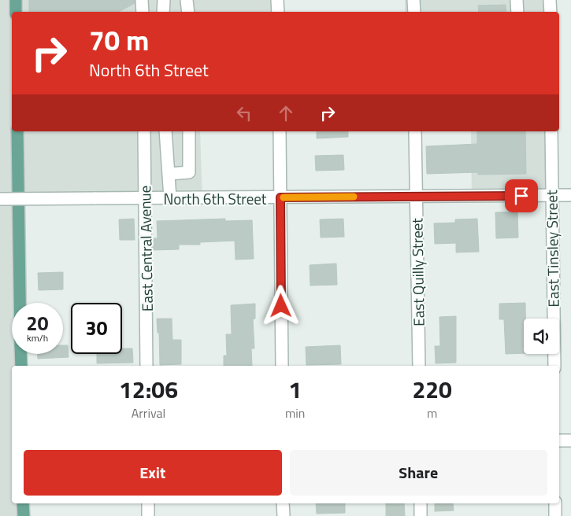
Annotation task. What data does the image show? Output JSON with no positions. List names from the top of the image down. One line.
{"streets":{"street":["North 6th Street","East Central Avenue","East Tinsley Street","East Quilly Street"]},"crossings":[["North 6th Street","East Central Avenue"],["North 6th Street","East Tinsley Street"],["North 6th Street","East Quilly Street"]],"page":{"turn":["70 m","North 6th Street"],"speed":"20 km/h","limit":"30","eta":["12:06","Arrival","1","min","220","m"],"buttons":["Exit","Share"]}}
